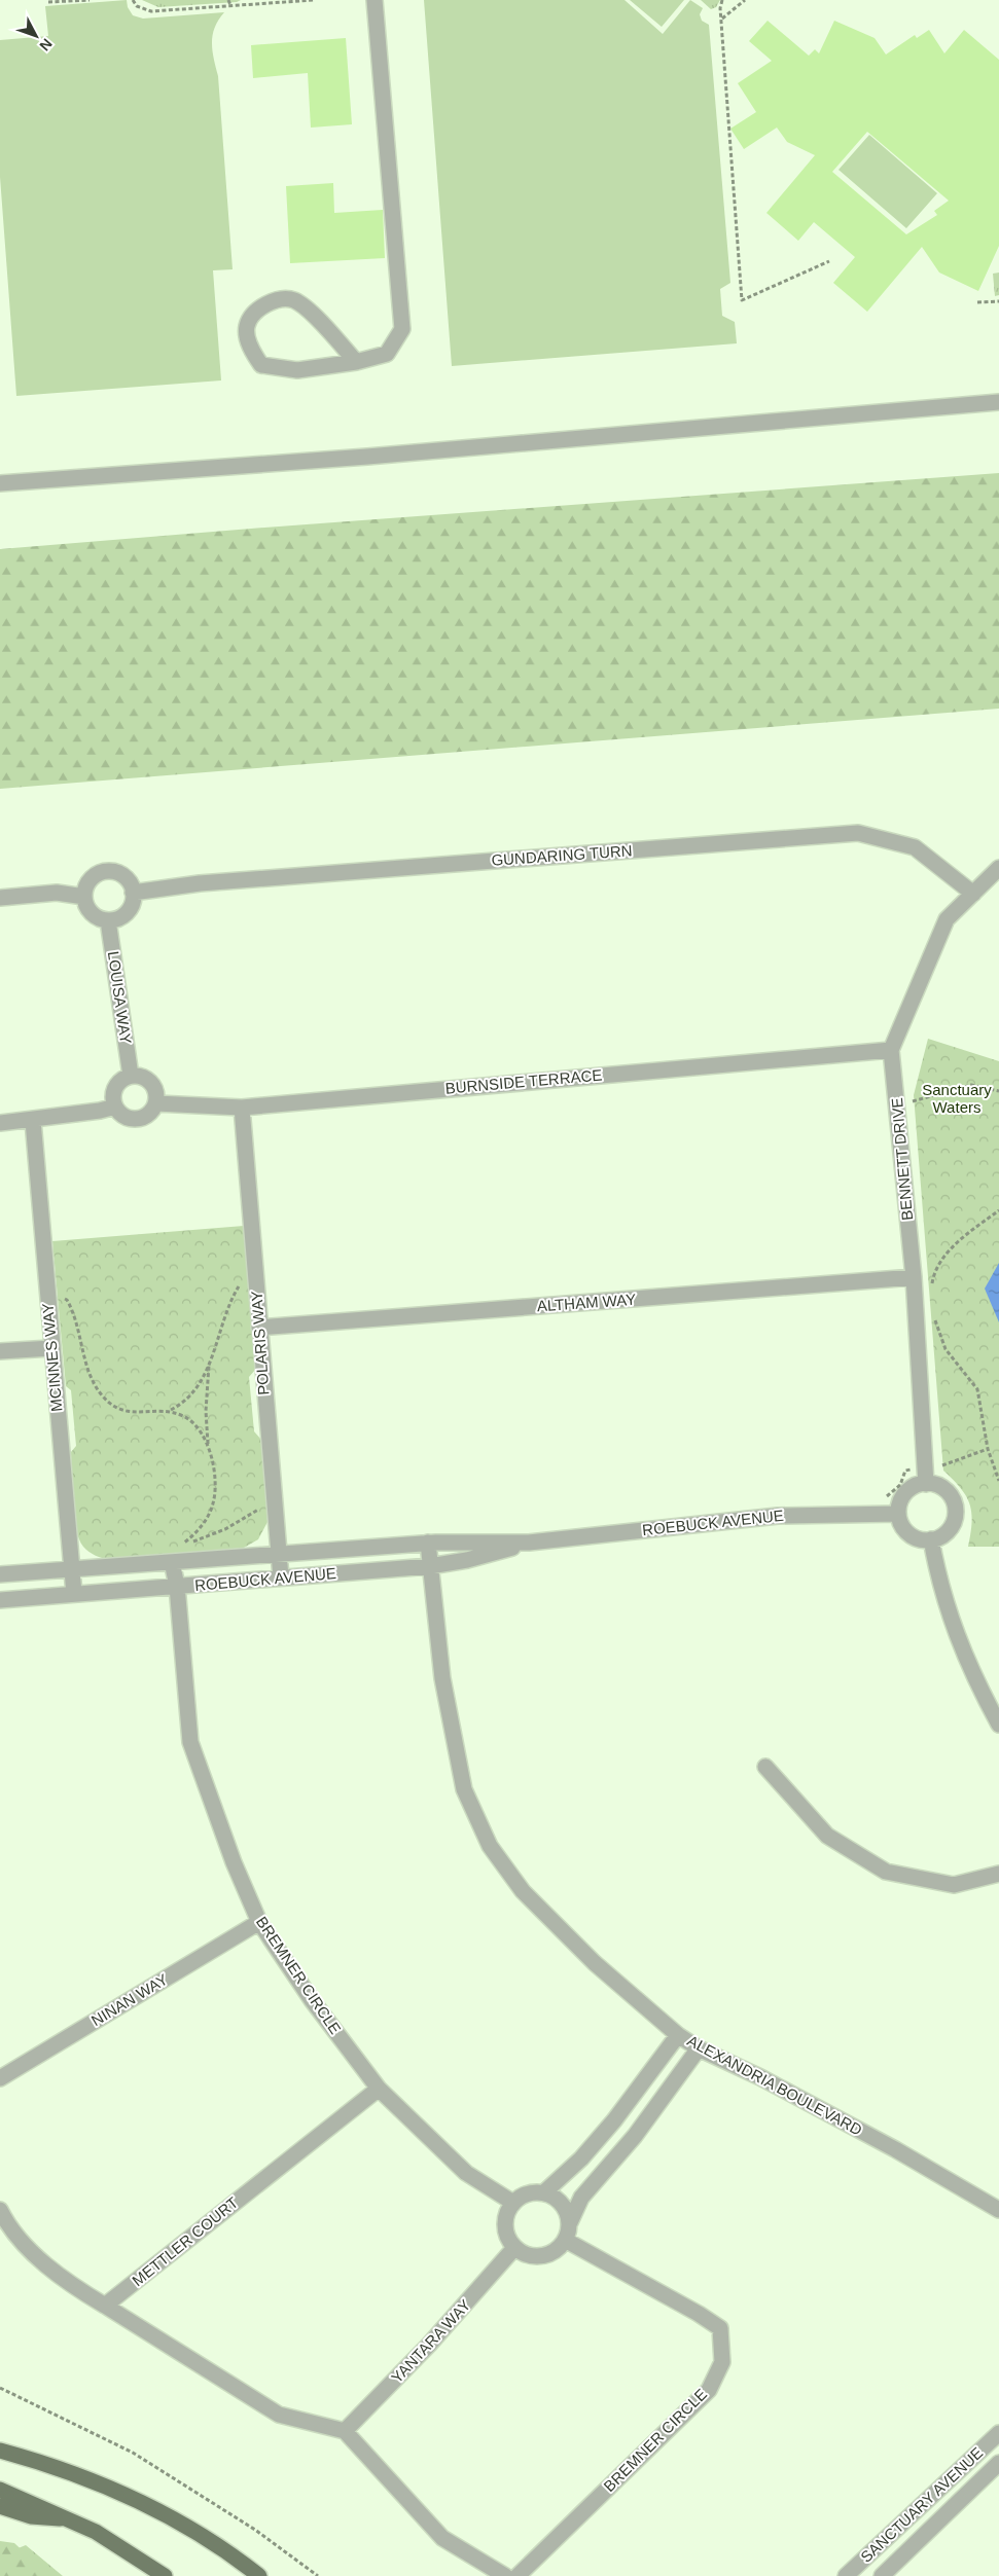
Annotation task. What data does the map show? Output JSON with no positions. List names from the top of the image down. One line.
{"streets":{"street":["GUNDARING TURN","LOUISA WAY","BURNSIDE TERRACE","BENNETT DRIVE","ALTHAM WAY","POLARIS WAY","MCINNES WAY","ROEBUCK AVENUE","BREMNER CIRCLE","NINAN WAY","ALEXANDRIA BOULEVARD","METTLER COURT","YANTARA WAY","SANCTUARY AVENUE"]},"crossings":[["GUNDARING TURN","LOUISA WAY"],["GUNDARING TURN","BENNETT DRIVE"],["LOUISA WAY","BURNSIDE TERRACE"],["BURNSIDE TERRACE","BENNETT DRIVE"],["BURNSIDE TERRACE","POLARIS WAY"],["BENNETT DRIVE","ALTHAM WAY"],["BENNETT DRIVE","ROEBUCK AVENUE"],["ALTHAM WAY","POLARIS WAY"],["POLARIS WAY","ROEBUCK AVENUE"],["MCINNES WAY","ROEBUCK AVENUE"],["ROEBUCK AVENUE","BREMNER CIRCLE"],["ROEBUCK AVENUE","ALEXANDRIA BOULEVARD"],["BREMNER CIRCLE","NINAN WAY"],["BREMNER CIRCLE","METTLER COURT"],["BREMNER CIRCLE","YANTARA WAY"]],"parks":["Sanctuary Waters"],"north":"bottom right"}
